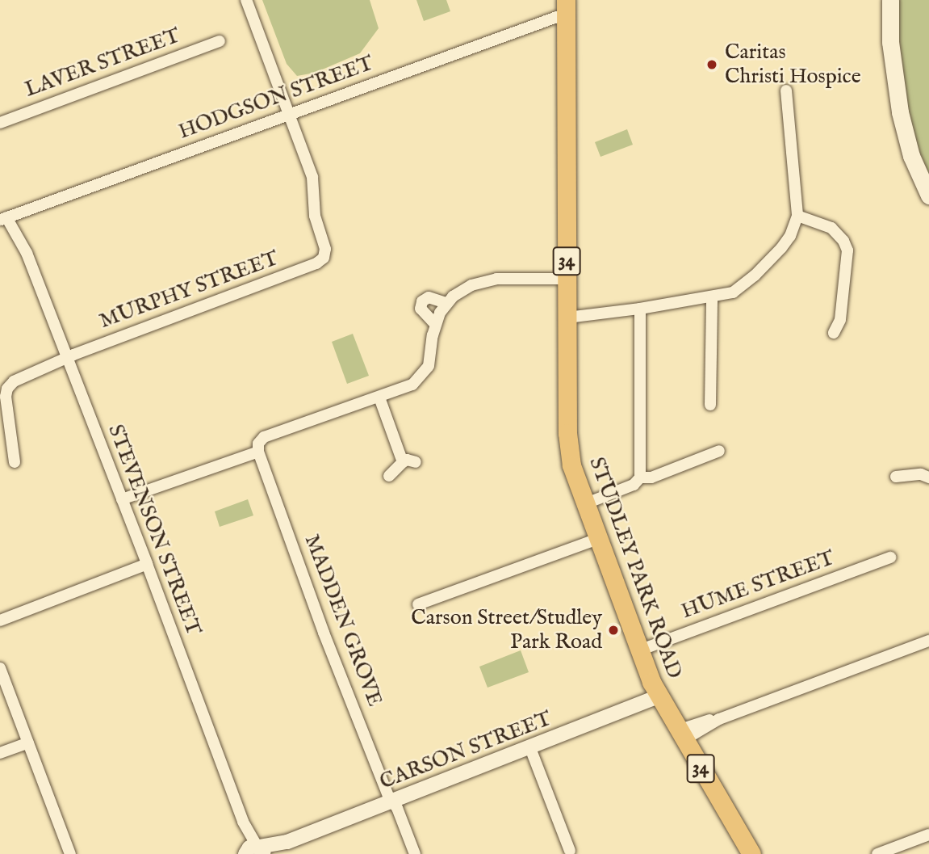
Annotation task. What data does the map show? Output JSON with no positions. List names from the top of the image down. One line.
{"streets":{"main road":["34","STUDLEY PARK ROAD"],"street":["LAVER STREET","HODGSON STREET","MURPHY STREET","STEVENSON STREET","HUME STREET","MADDEN GROVE","CARSON STREET"]},"crossings":[["HODGSON STREET","MURPHY STREET"],["HODGSON STREET","STEVENSON STREET"],["HODGSON STREET","STUDLEY PARK ROAD"],["MURPHY STREET","STEVENSON STREET"],["STEVENSON STREET","CARSON STREET"],["STUDLEY PARK ROAD","HUME STREET"],["STUDLEY PARK ROAD","CARSON STREET"],["MADDEN GROVE","CARSON STREET"]],"places":["Caritas Christi Hospice","Carson Street/Studley Park Road"]}
